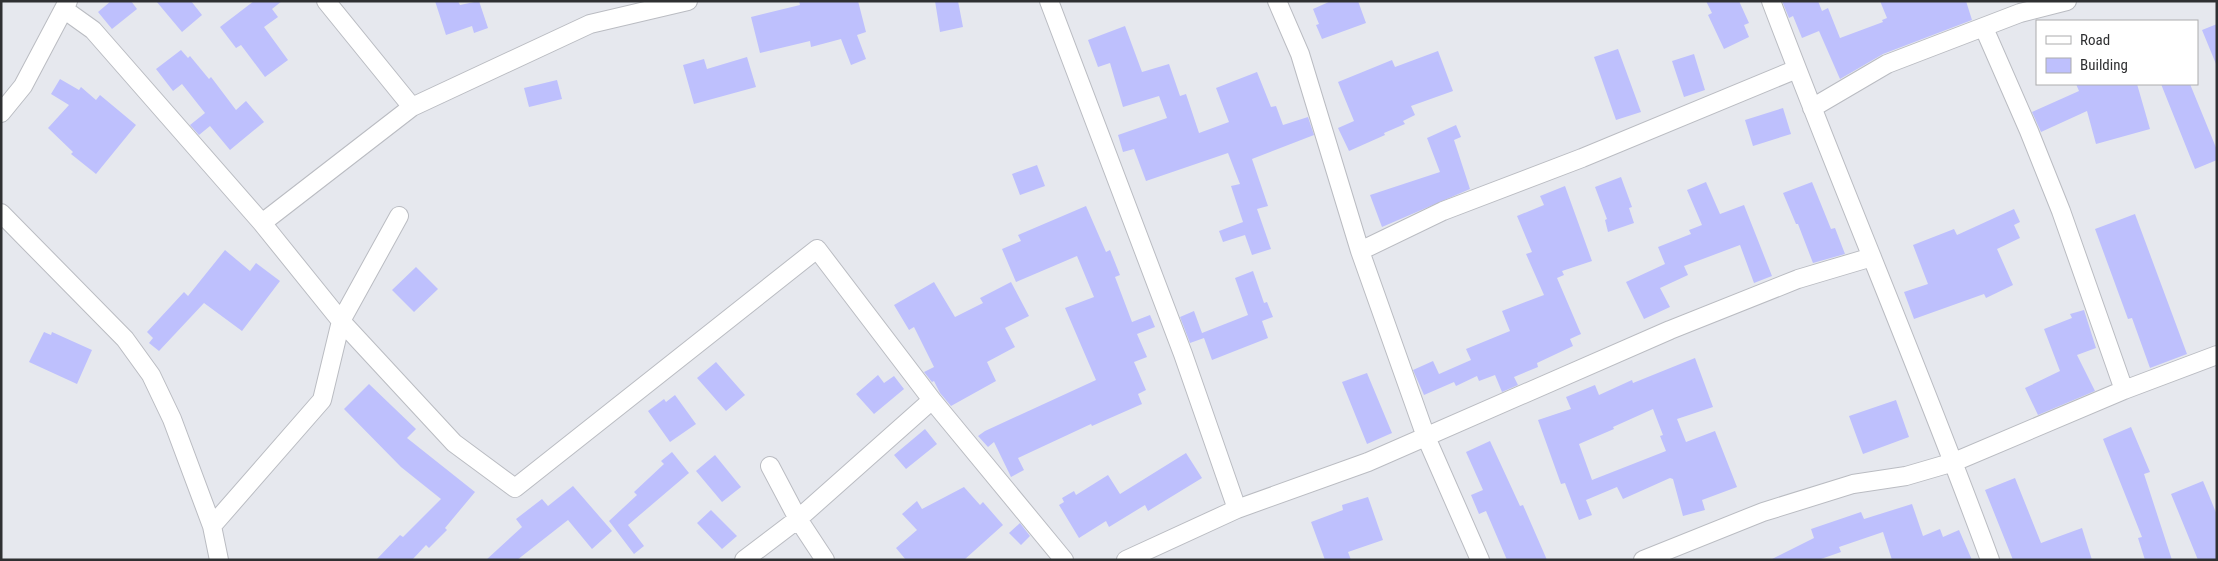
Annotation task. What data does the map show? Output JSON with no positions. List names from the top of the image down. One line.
{"legend":["Road","Building"]}
